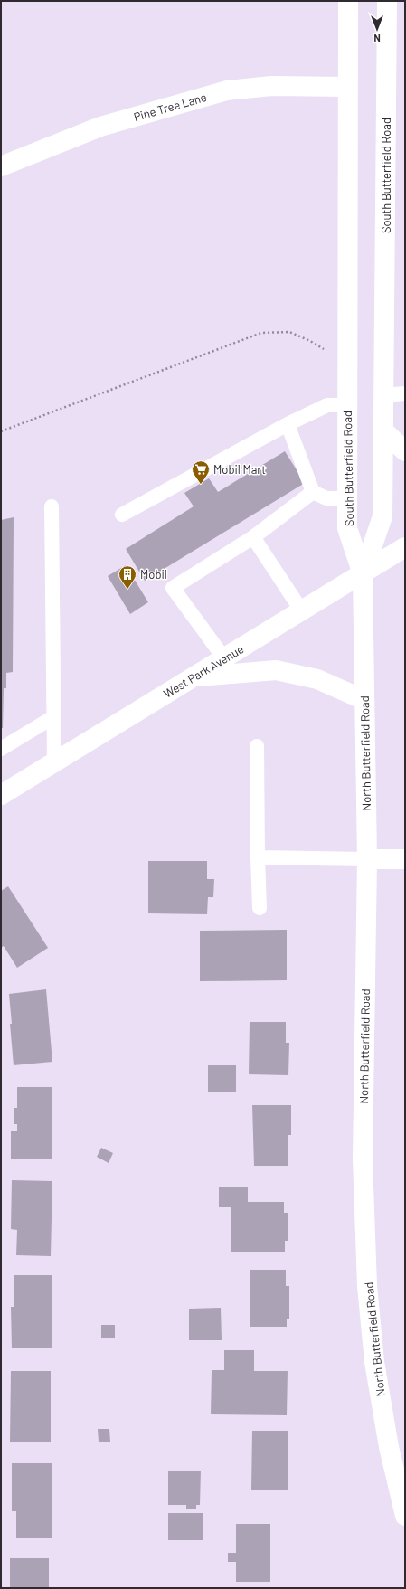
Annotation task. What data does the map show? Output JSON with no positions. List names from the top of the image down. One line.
{"streets":{"main road":["Pine Tree Lane","South Butterfield Road","West Park Avenue","North Butterfield Road"]},"crossings":[["Pine Tree Lane","South Butterfield Road"],["South Butterfield Road","West Park Avenue"],["South Butterfield Road","North Butterfield Road"],["West Park Avenue","North Butterfield Road"]],"places":{"supermarket":["Mobil Mart"],"building":["Mobil"]},"north":"bottom"}
